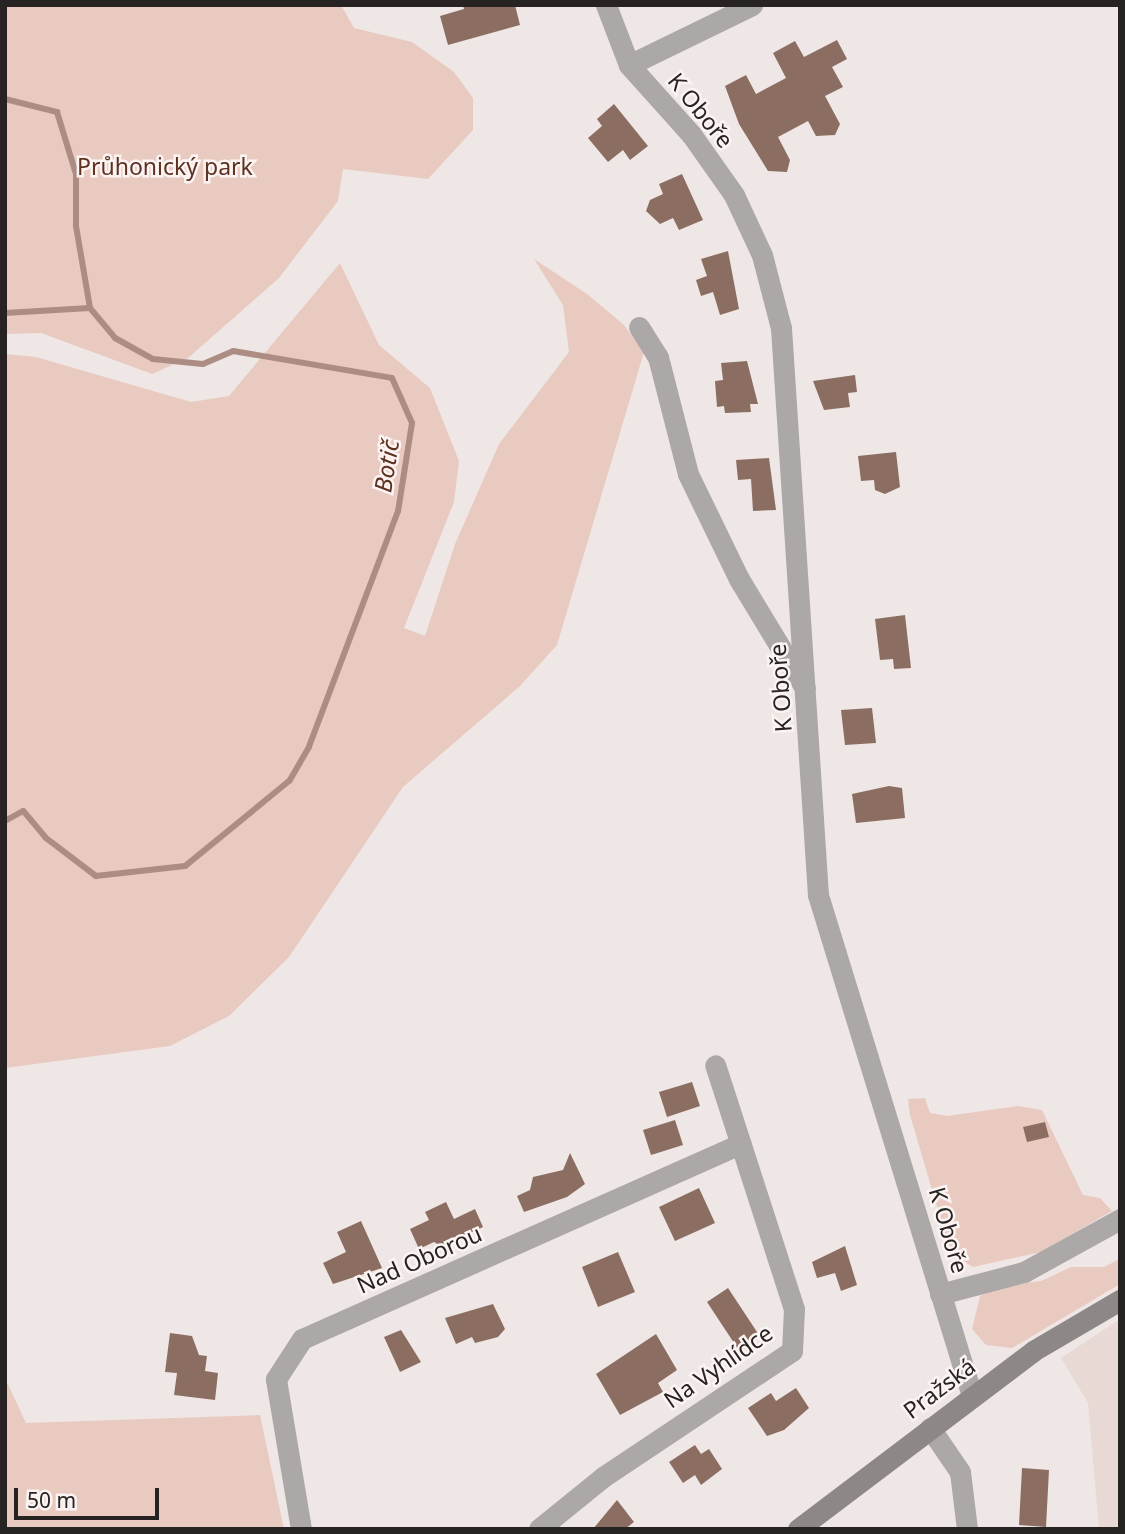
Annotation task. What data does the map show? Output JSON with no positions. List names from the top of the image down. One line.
{"streets":{"main road":["Pražská"],"street":["K Oboře","Nad Oborou","Na Vyhlídce"]},"crossings":[["K Oboře","Pražská"],["Nad Oborou","Na Vyhlídce"]],"water":["Botič"],"parks":["Průhonický park"],"scale_bar":"50 m"}
